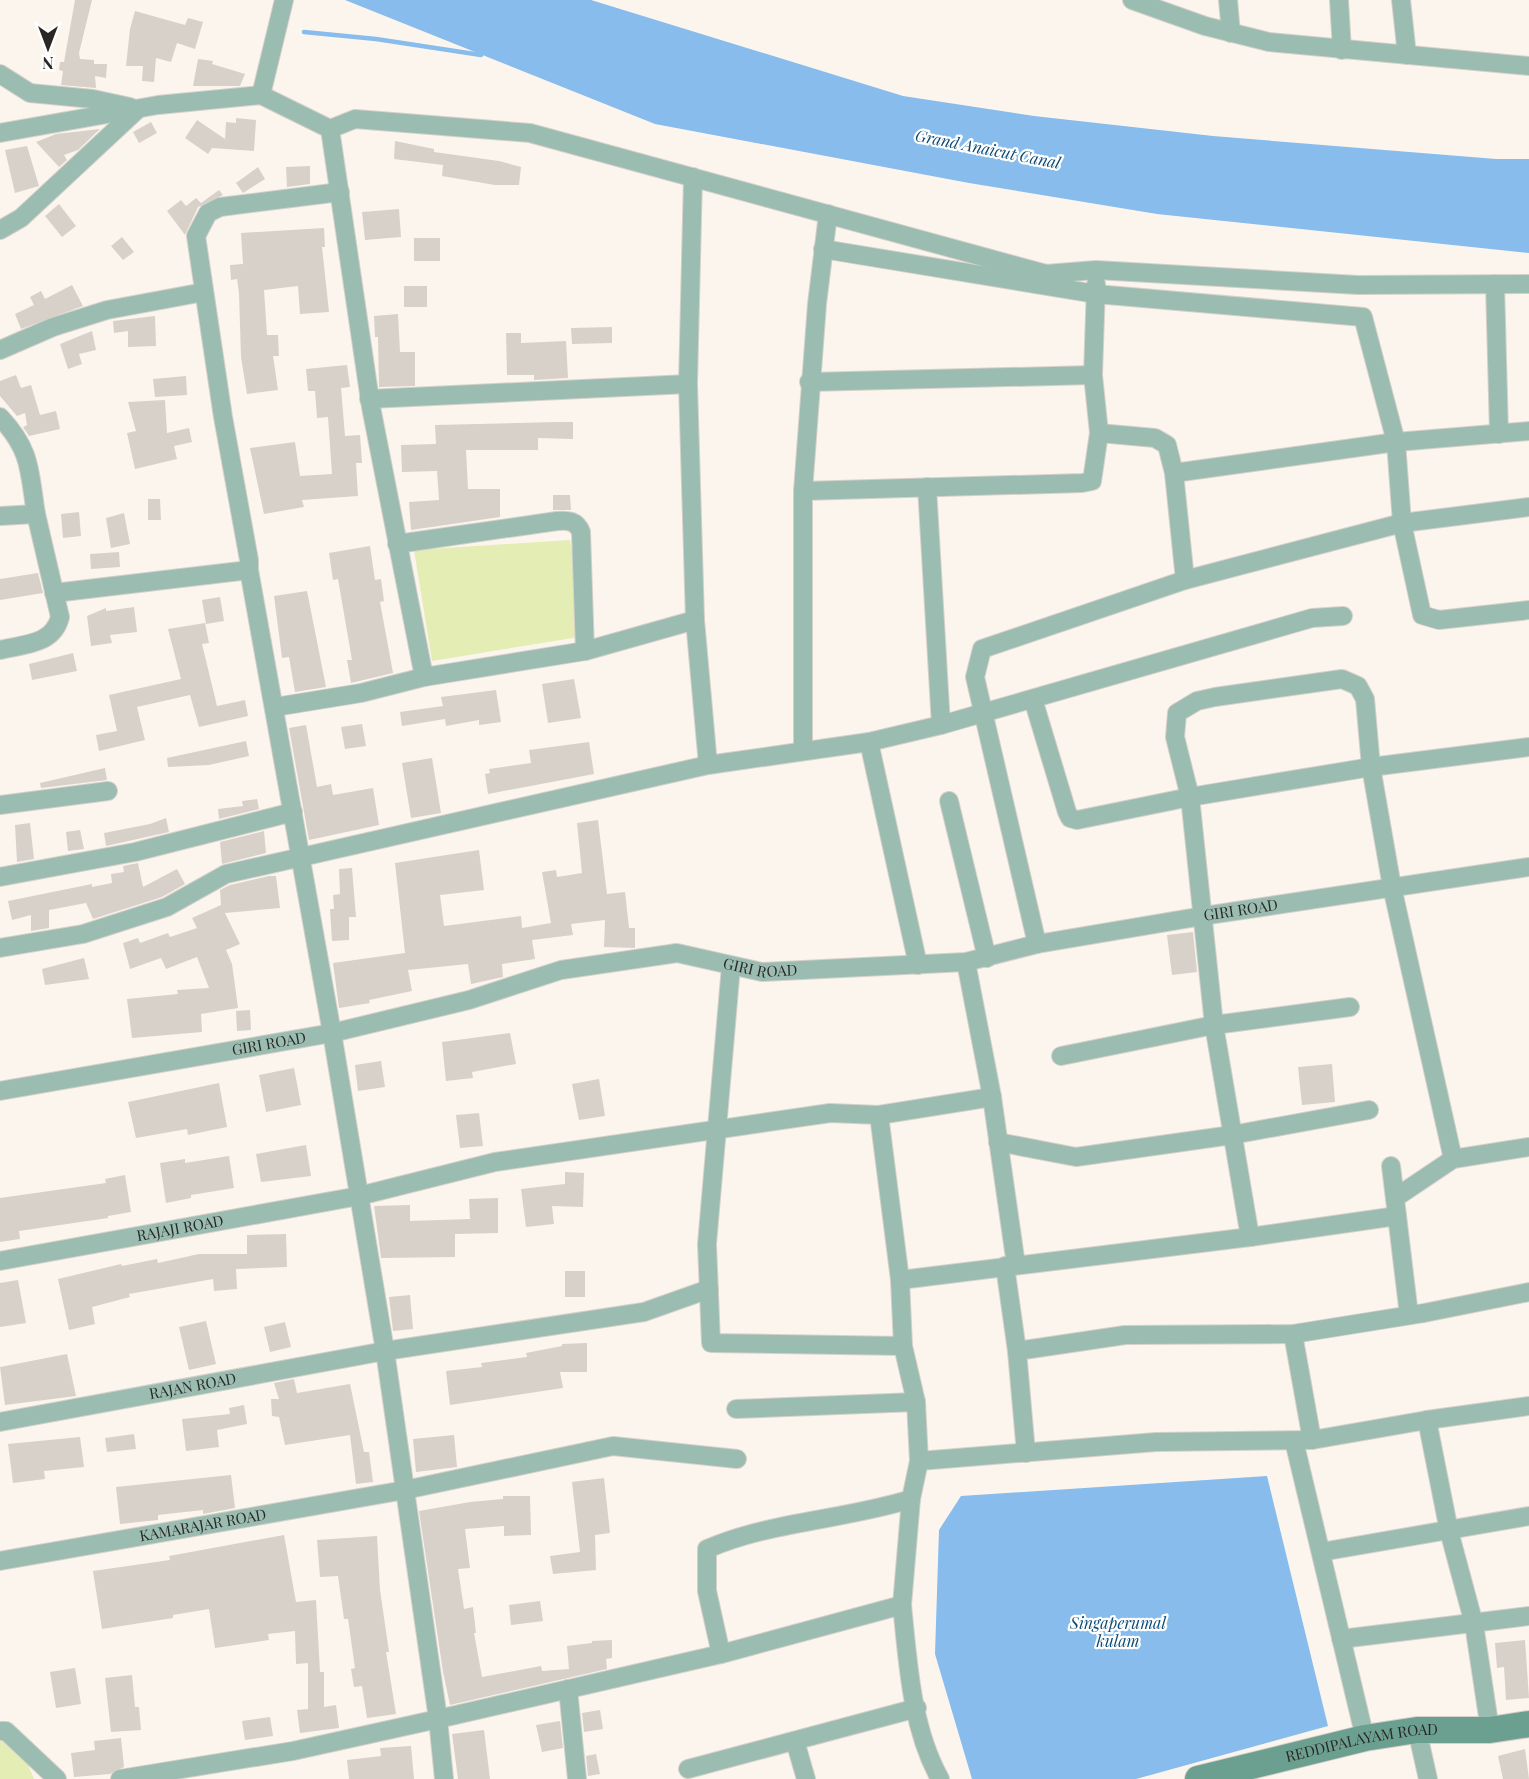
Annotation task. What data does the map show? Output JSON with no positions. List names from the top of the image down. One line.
{"streets":{"main road":["REDDIPALAYAM ROAD"],"street":["GIRI ROAD","RAJAJI ROAD","RAJAN ROAD","KAMARAJAR ROAD"]},"water":["Grand Anaicut Canal","Singaperumal kulam"],"north":"bottom"}
